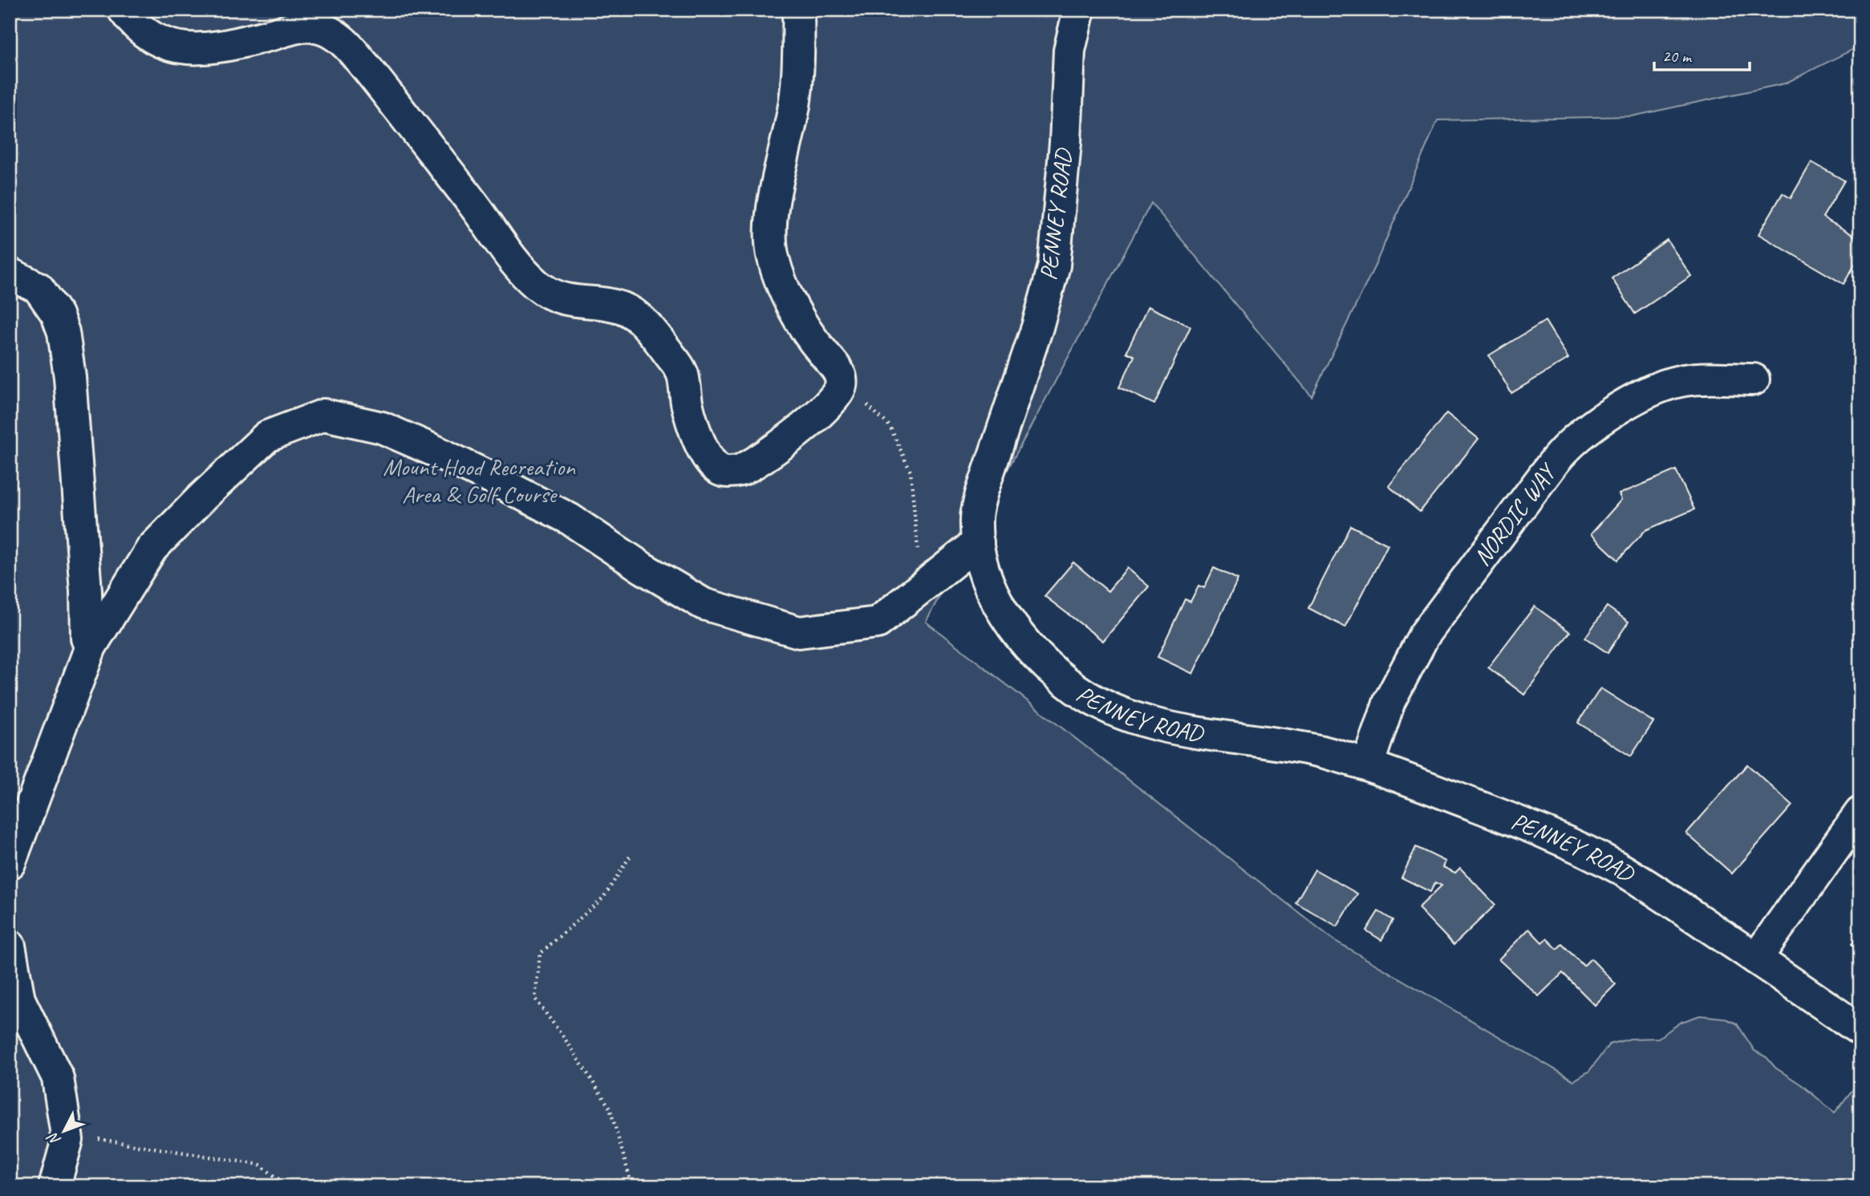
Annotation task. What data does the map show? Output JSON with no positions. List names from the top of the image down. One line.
{"streets":{"street":["PENNEY ROAD","NORDIC WAY"]},"crossings":[["PENNEY ROAD","NORDIC WAY"]],"parks":["Mount Hood Recreation Area & Golf Course"],"scale_bar":"20 m","north":"bottom left"}
